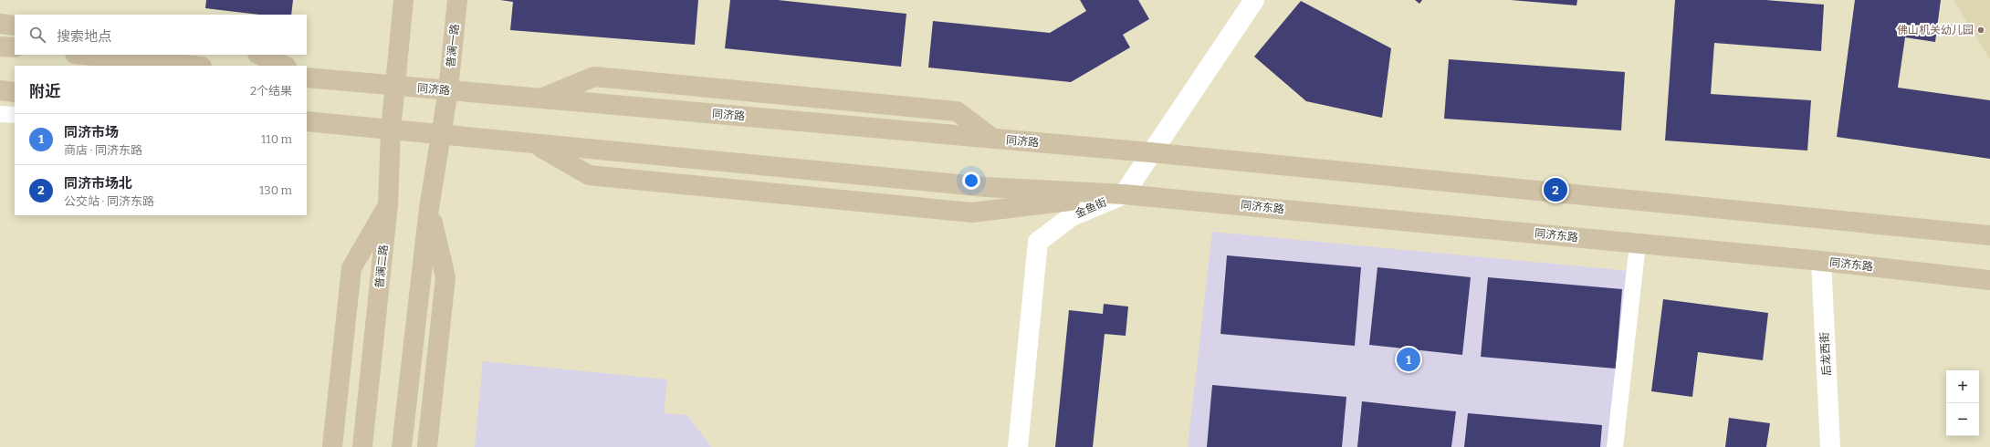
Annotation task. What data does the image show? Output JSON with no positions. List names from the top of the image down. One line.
{"streets":{"main road":["普澜一路","同济路","同济东路","普澜二路"],"street":["金鱼街","后龙西街"]},"crossings":[["普澜一路","同济路"],["同济路","普澜二路"],["同济东路","金鱼街"],["同济东路","后龙西街"]],"places":["佛山机关幼儿园"],"page":{"search":"搜索地点","heading":["附近","2个结果"],"list":[{"mark":"1","name":"同济市场","note":"商店 · 同济东路","value":"110 m"},{"mark":"2","name":"同济市场北","note":"公交站 · 同济东路","value":"130 m"}],"pins":["2","1"],"map_buttons":["+","−"]}}
